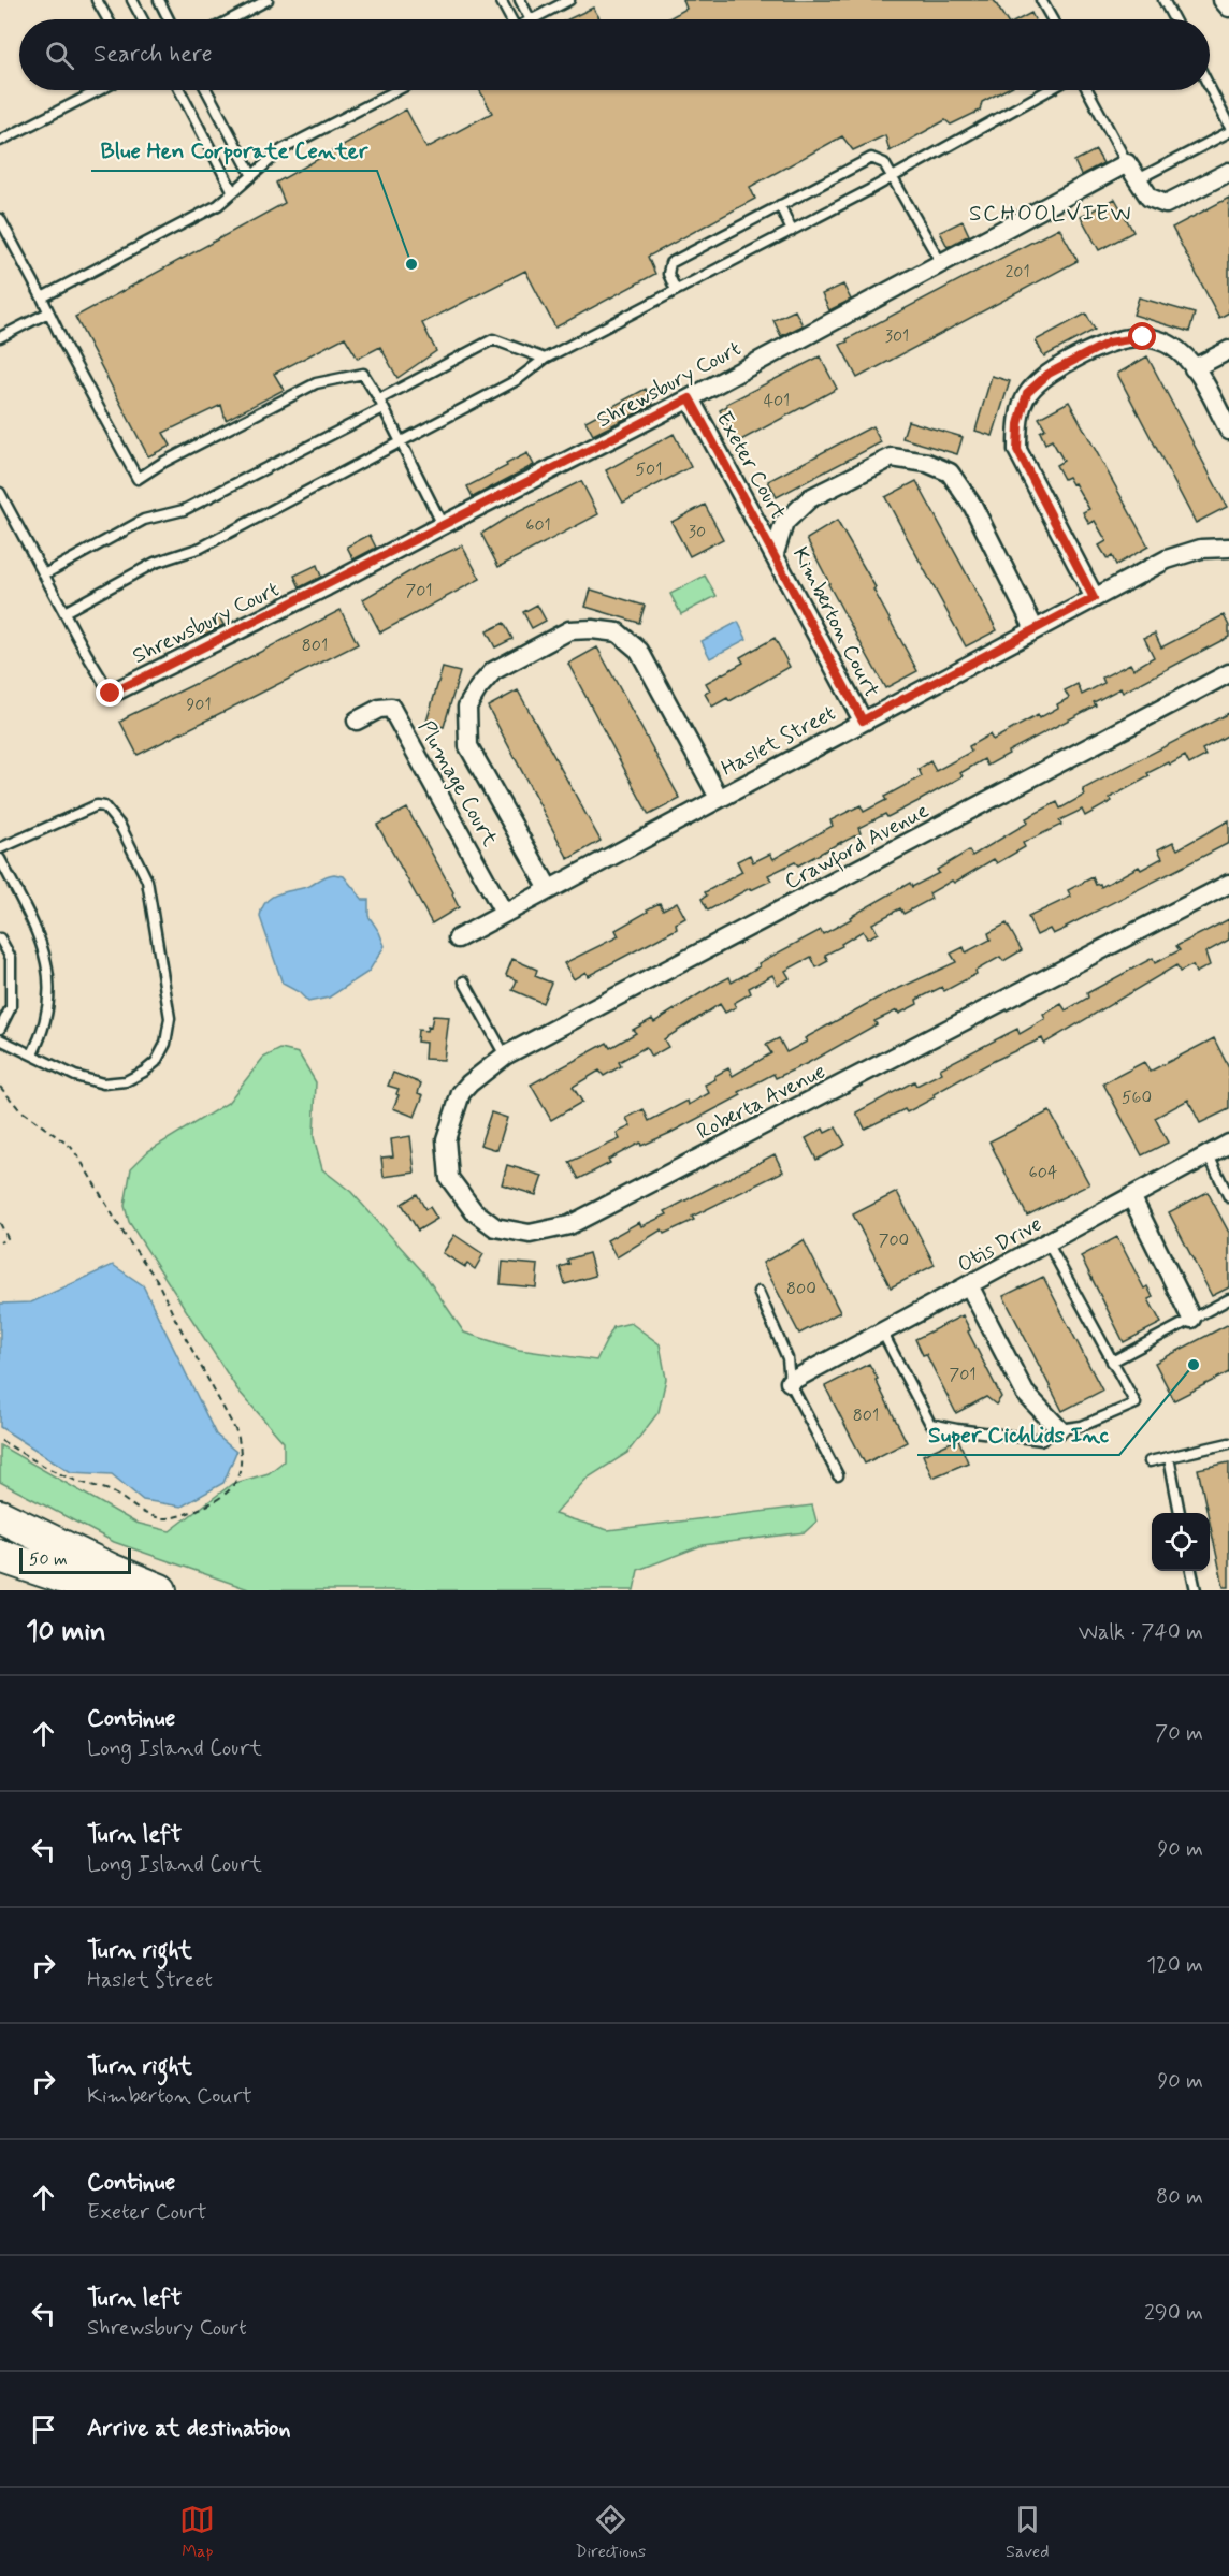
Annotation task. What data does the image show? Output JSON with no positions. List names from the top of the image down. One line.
{"streets":{"street":["Shrewsbury Court","Exeter Court","Kimberton Court","Haslet Street","Plumage Court","Crawford Avenue","Roberta Avenue","Otis Drive"]},"crossings":[["Shrewsbury Court","Exeter Court"],["Exeter Court","Kimberton Court"],["Kimberton Court","Haslet Street"],["Haslet Street","Plumage Court"],["Crawford Avenue","Roberta Avenue"]],"districts":["SCHOOLVIEW"],"places":["Blue Hen Corporate Center","Super Cichlids Inc"],"house_numbers":["201","301","401","501","601","30","701","801","901","560","604","700","800","701","801"],"scale_bar":"50 m","page":{"search":"Search here","scale":"50 m","heading":["10 min","Walk · 740 m"],"list":[["Continue","Long Island Court","70 m"],["Turn left","Long Island Court","90 m"],["Turn right","Haslet Street","120 m"],["Turn right","Kimberton Court","90 m"],["Continue","Exeter Court","80 m"],["Turn left","Shrewsbury Court","290 m"],"Arrive at destination"],"nav":["Map","Directions","Saved"]}}
